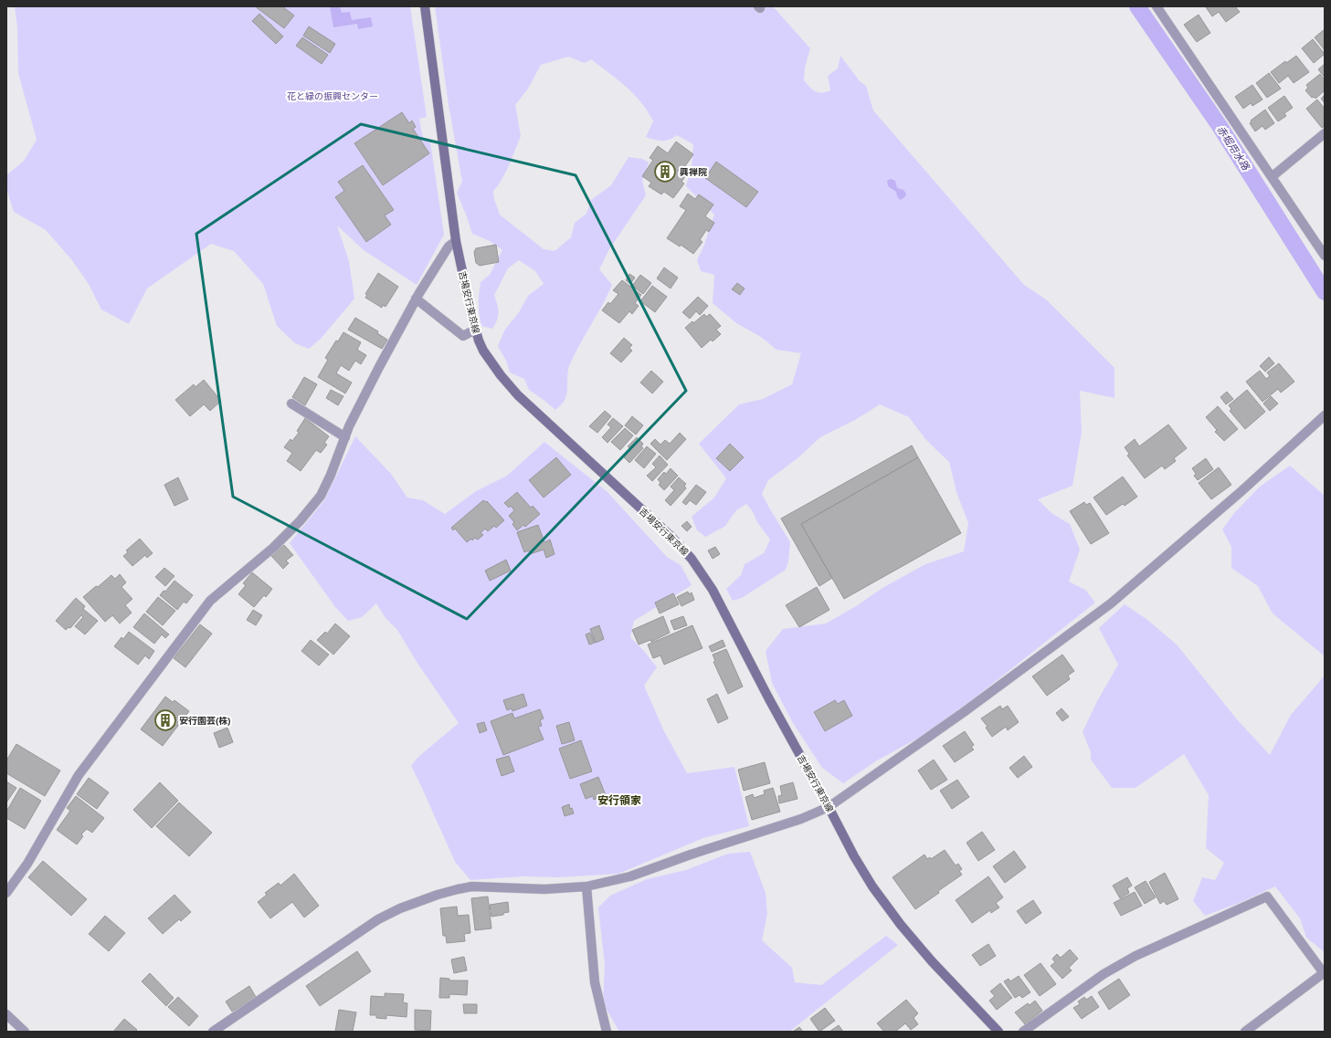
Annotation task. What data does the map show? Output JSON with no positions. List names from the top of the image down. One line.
{"streets":{"main road":["吉場安行東京線"]},"districts":["安行領家"],"water":["赤堀用水路"],"parks":["花と緑の振興センター"],"places":{"building":["興禅院","安行園芸(株)"]}}
